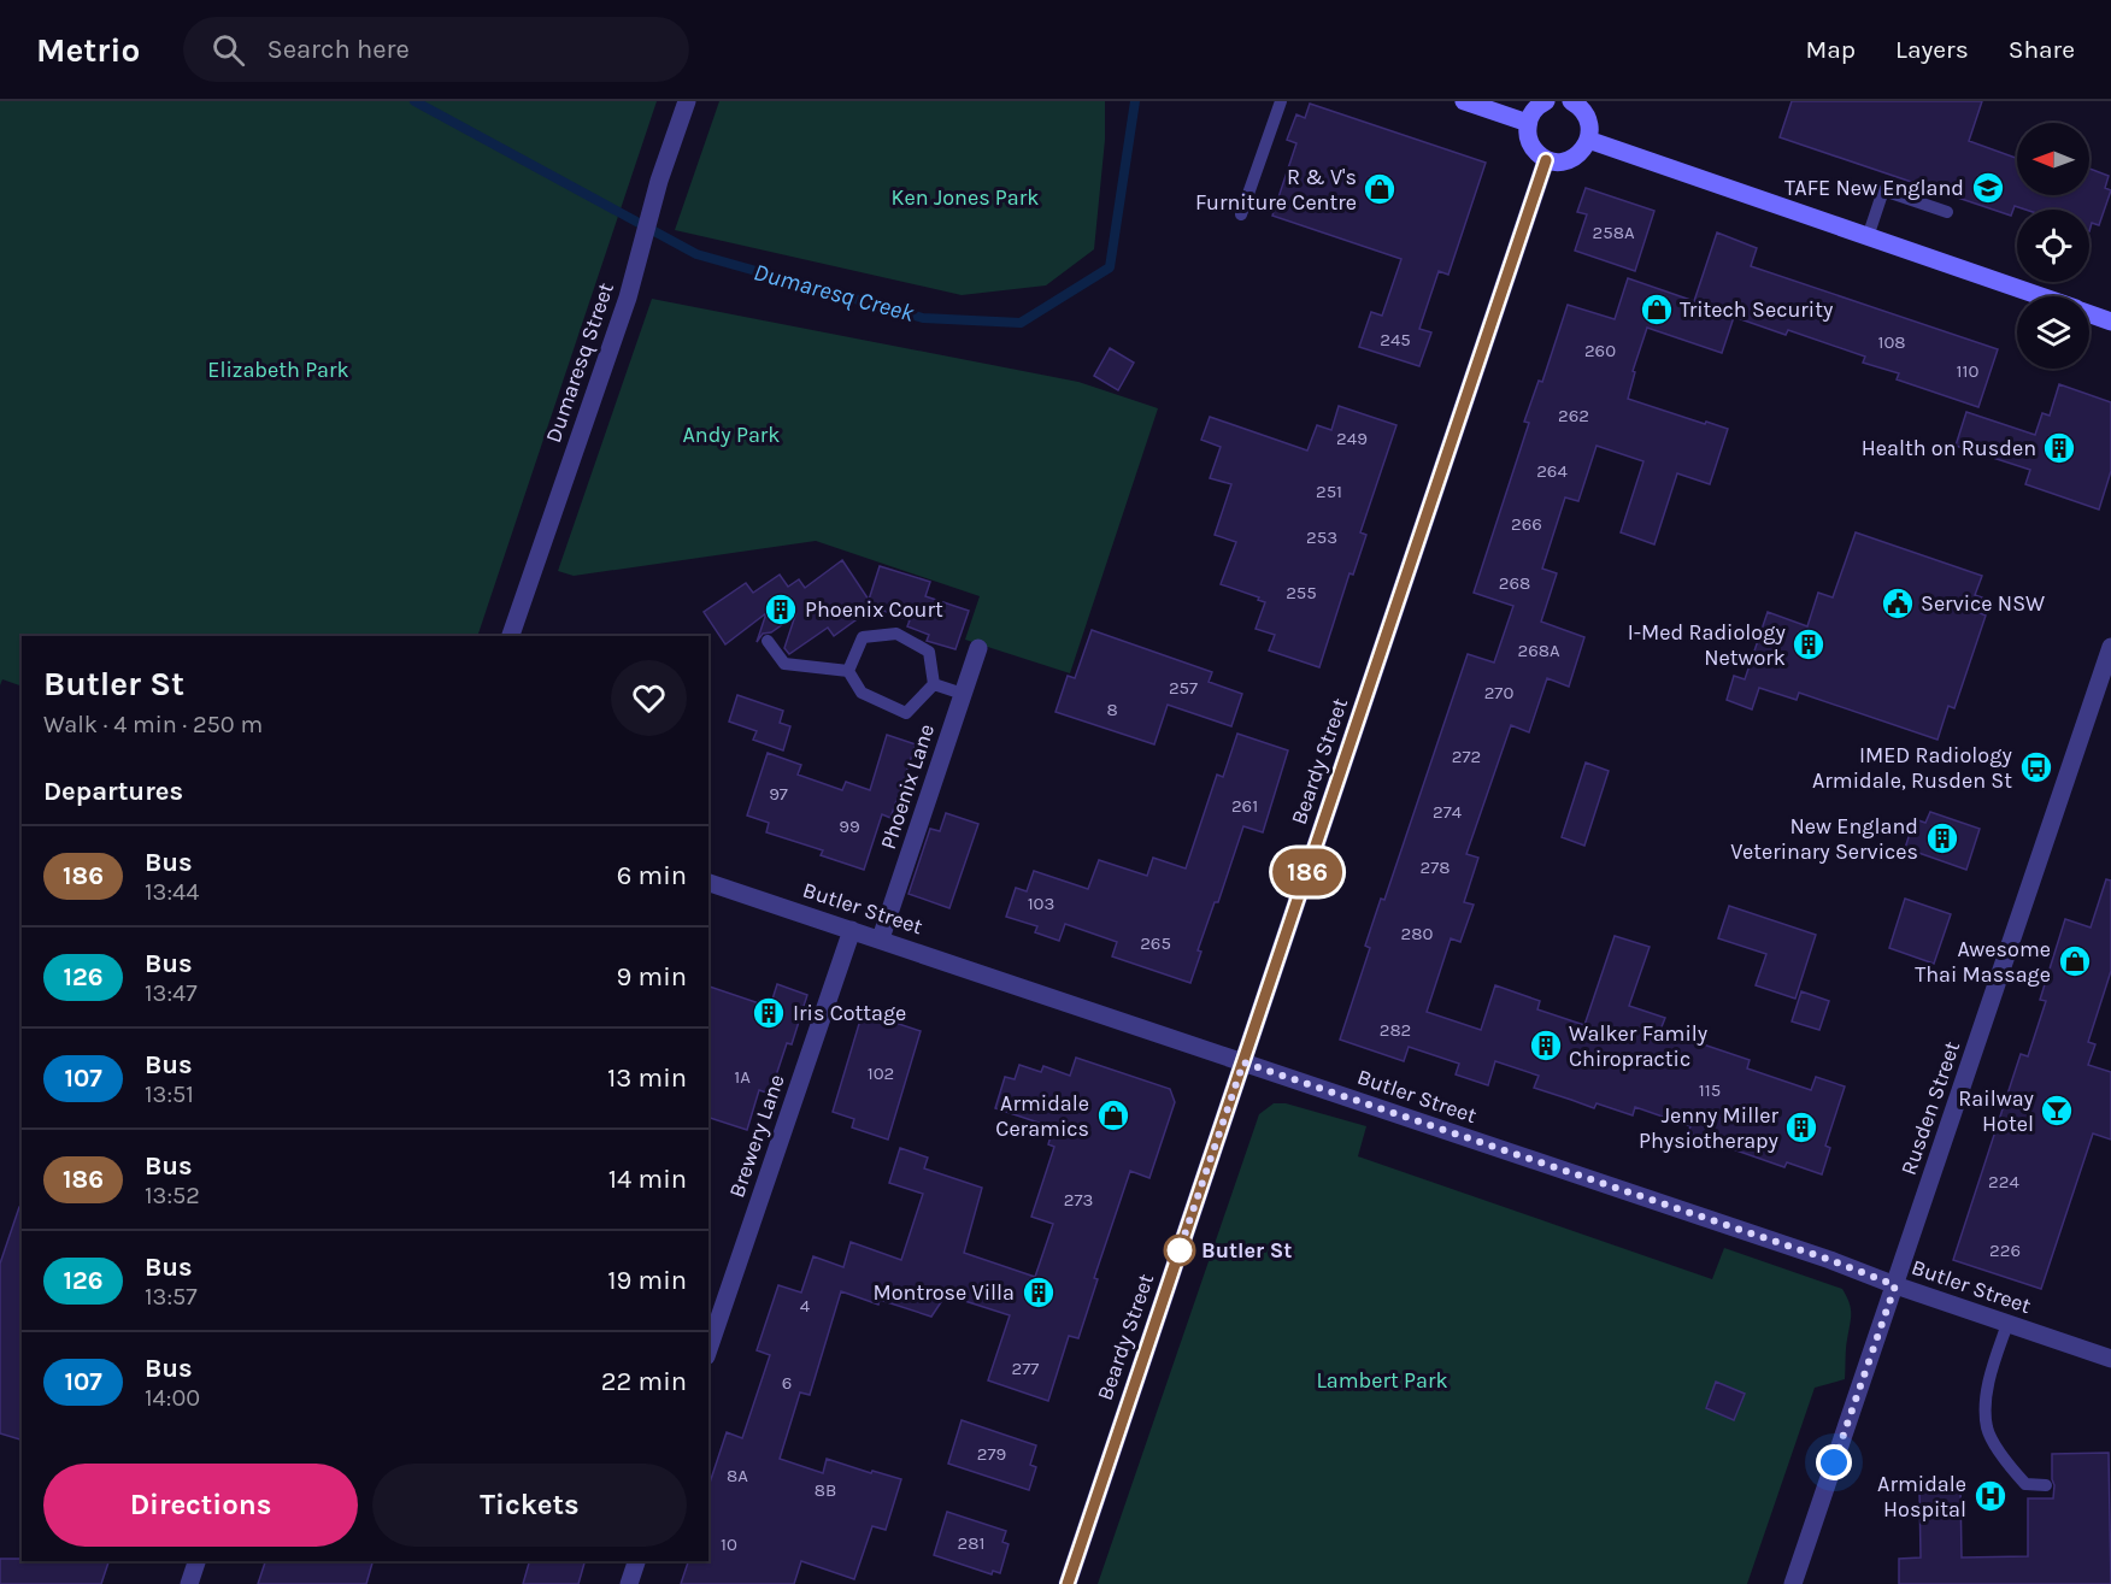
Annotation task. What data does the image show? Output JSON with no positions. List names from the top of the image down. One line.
{"streets":{"street":["Dumaresq Street","Beardy Street","Phoenix Lane","Butler Street","Rusden Street","Brewery Lane"]},"crossings":[["Beardy Street","Butler Street"],["Phoenix Lane","Butler Street"],["Butler Street","Rusden Street"],["Butler Street","Brewery Lane"]],"water":["Dumaresq Creek"],"parks":["Ken Jones Park","Elizabeth Park","Andy Park","Lambert Park"],"places":{"school or university":["TAFE New England"],"shop":["R & V's Furniture Centre","Tritech Security","Awesome Thai Massage","Armidale Ceramics"],"building":["Health on Rusden","Phoenix Court","I-Med Radiology Network","New England Veterinary Services","Iris Cottage","Walker Family Chiropractic","Jenny Miller Physiotherapy","Montrose Villa"],"public building":["Service NSW"],"bus stop":["IMED Radiology Armidale, Rusden St"],"bar":["Railway Hotel"],"other":["Butler St"],"hospital":["Armidale Hospital"]},"lines":["bus line 186"],"house_numbers":["258A","245","108","260","110","262","249","264","251","266","253","268","255","268A","257","270","8","272","97","261","274","99","278","103","280","265","282","102","1A","115","224","273","226","4","277","6","279","8A","8B","281","10"],"north":"left","page":{"header":"Metrio","search":"Search here","nav":["Map","Layers","Share"],"on_map":"186","heading":[["Butler St","Walk · 4 min · 250 m"],"Departures"],"list":[{"mark":"186","name":"Bus","note":"13:44","value":"6 min"},{"mark":"126","name":"Bus","note":"13:47","value":"9 min"},{"mark":"107","name":"Bus","note":"13:51","value":"13 min"},{"mark":"186","name":"Bus","note":"13:52","value":"14 min"},{"mark":"126","name":"Bus","note":"13:57","value":"19 min"},{"mark":"107","name":"Bus","note":"14:00","value":"22 min"}],"buttons":["Directions","Tickets"]}}
